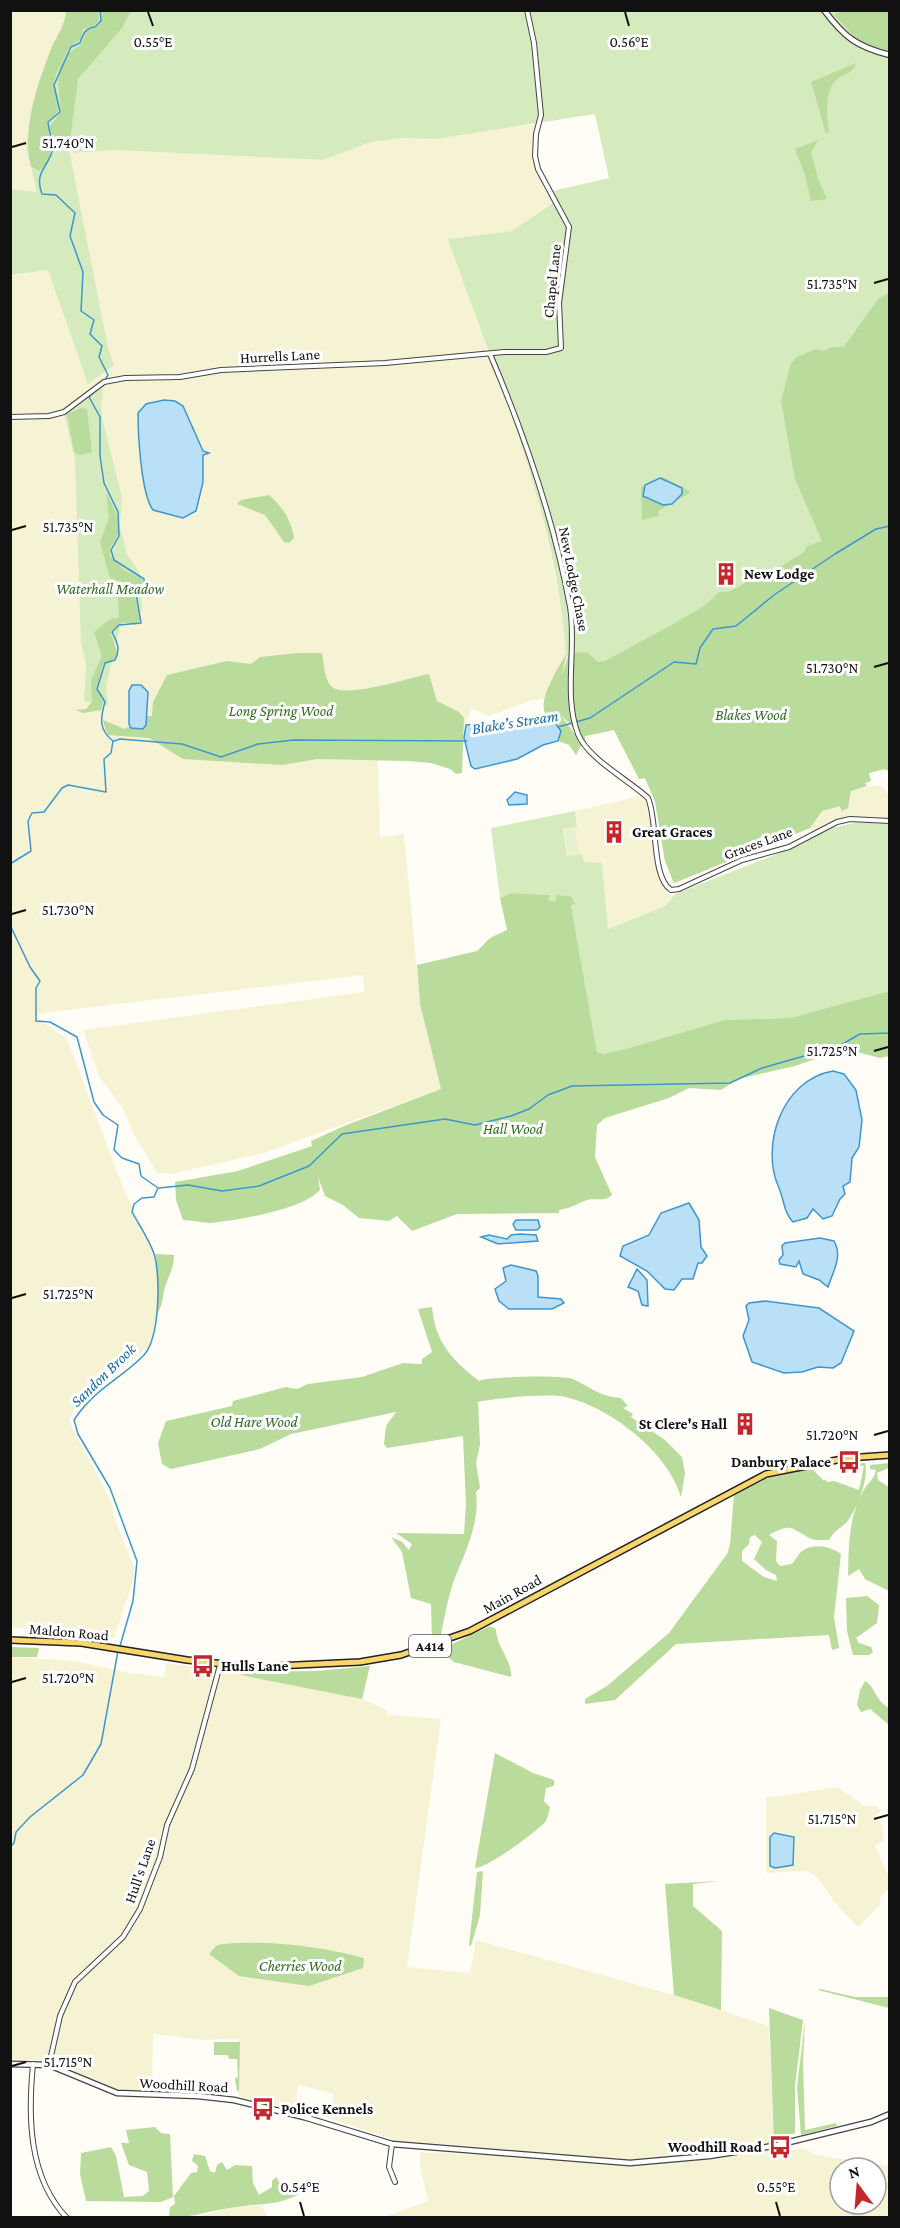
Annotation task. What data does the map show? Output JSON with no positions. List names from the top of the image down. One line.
{"streets":{"main road":["Main Road","Maldon Road","A414"],"street":["Chapel Lane","Hurrells Lane","New Lodge Chase","Graces Lane","Hull's Lane","Woodhill Road"]},"crossings":[["Chapel Lane","Hurrells Lane"],["Hurrells Lane","New Lodge Chase"],["New Lodge Chase","Graces Lane"],["Main Road","Maldon Road"],["Main Road","Hull's Lane"],["Hull's Lane","Woodhill Road"]],"water":["Blake's Stream","Sandon Brook"],"parks":["Waterhall Meadow","Long Spring Wood","Blakes Wood","Hall Wood","Old Hare Wood","Cherries Wood"],"places":{"building":["New Lodge","Great Graces","St Clere's Hall"],"bus stop":["Danbury Palace","Hulls Lane","Police Kennels","Woodhill Road"]},"north":"top","coordinates":["0.55°E","0.56°E","51.740°N","51.735°N","51.730°N","51.725°N","51.720°N","51.715°N","0.54°E"]}
